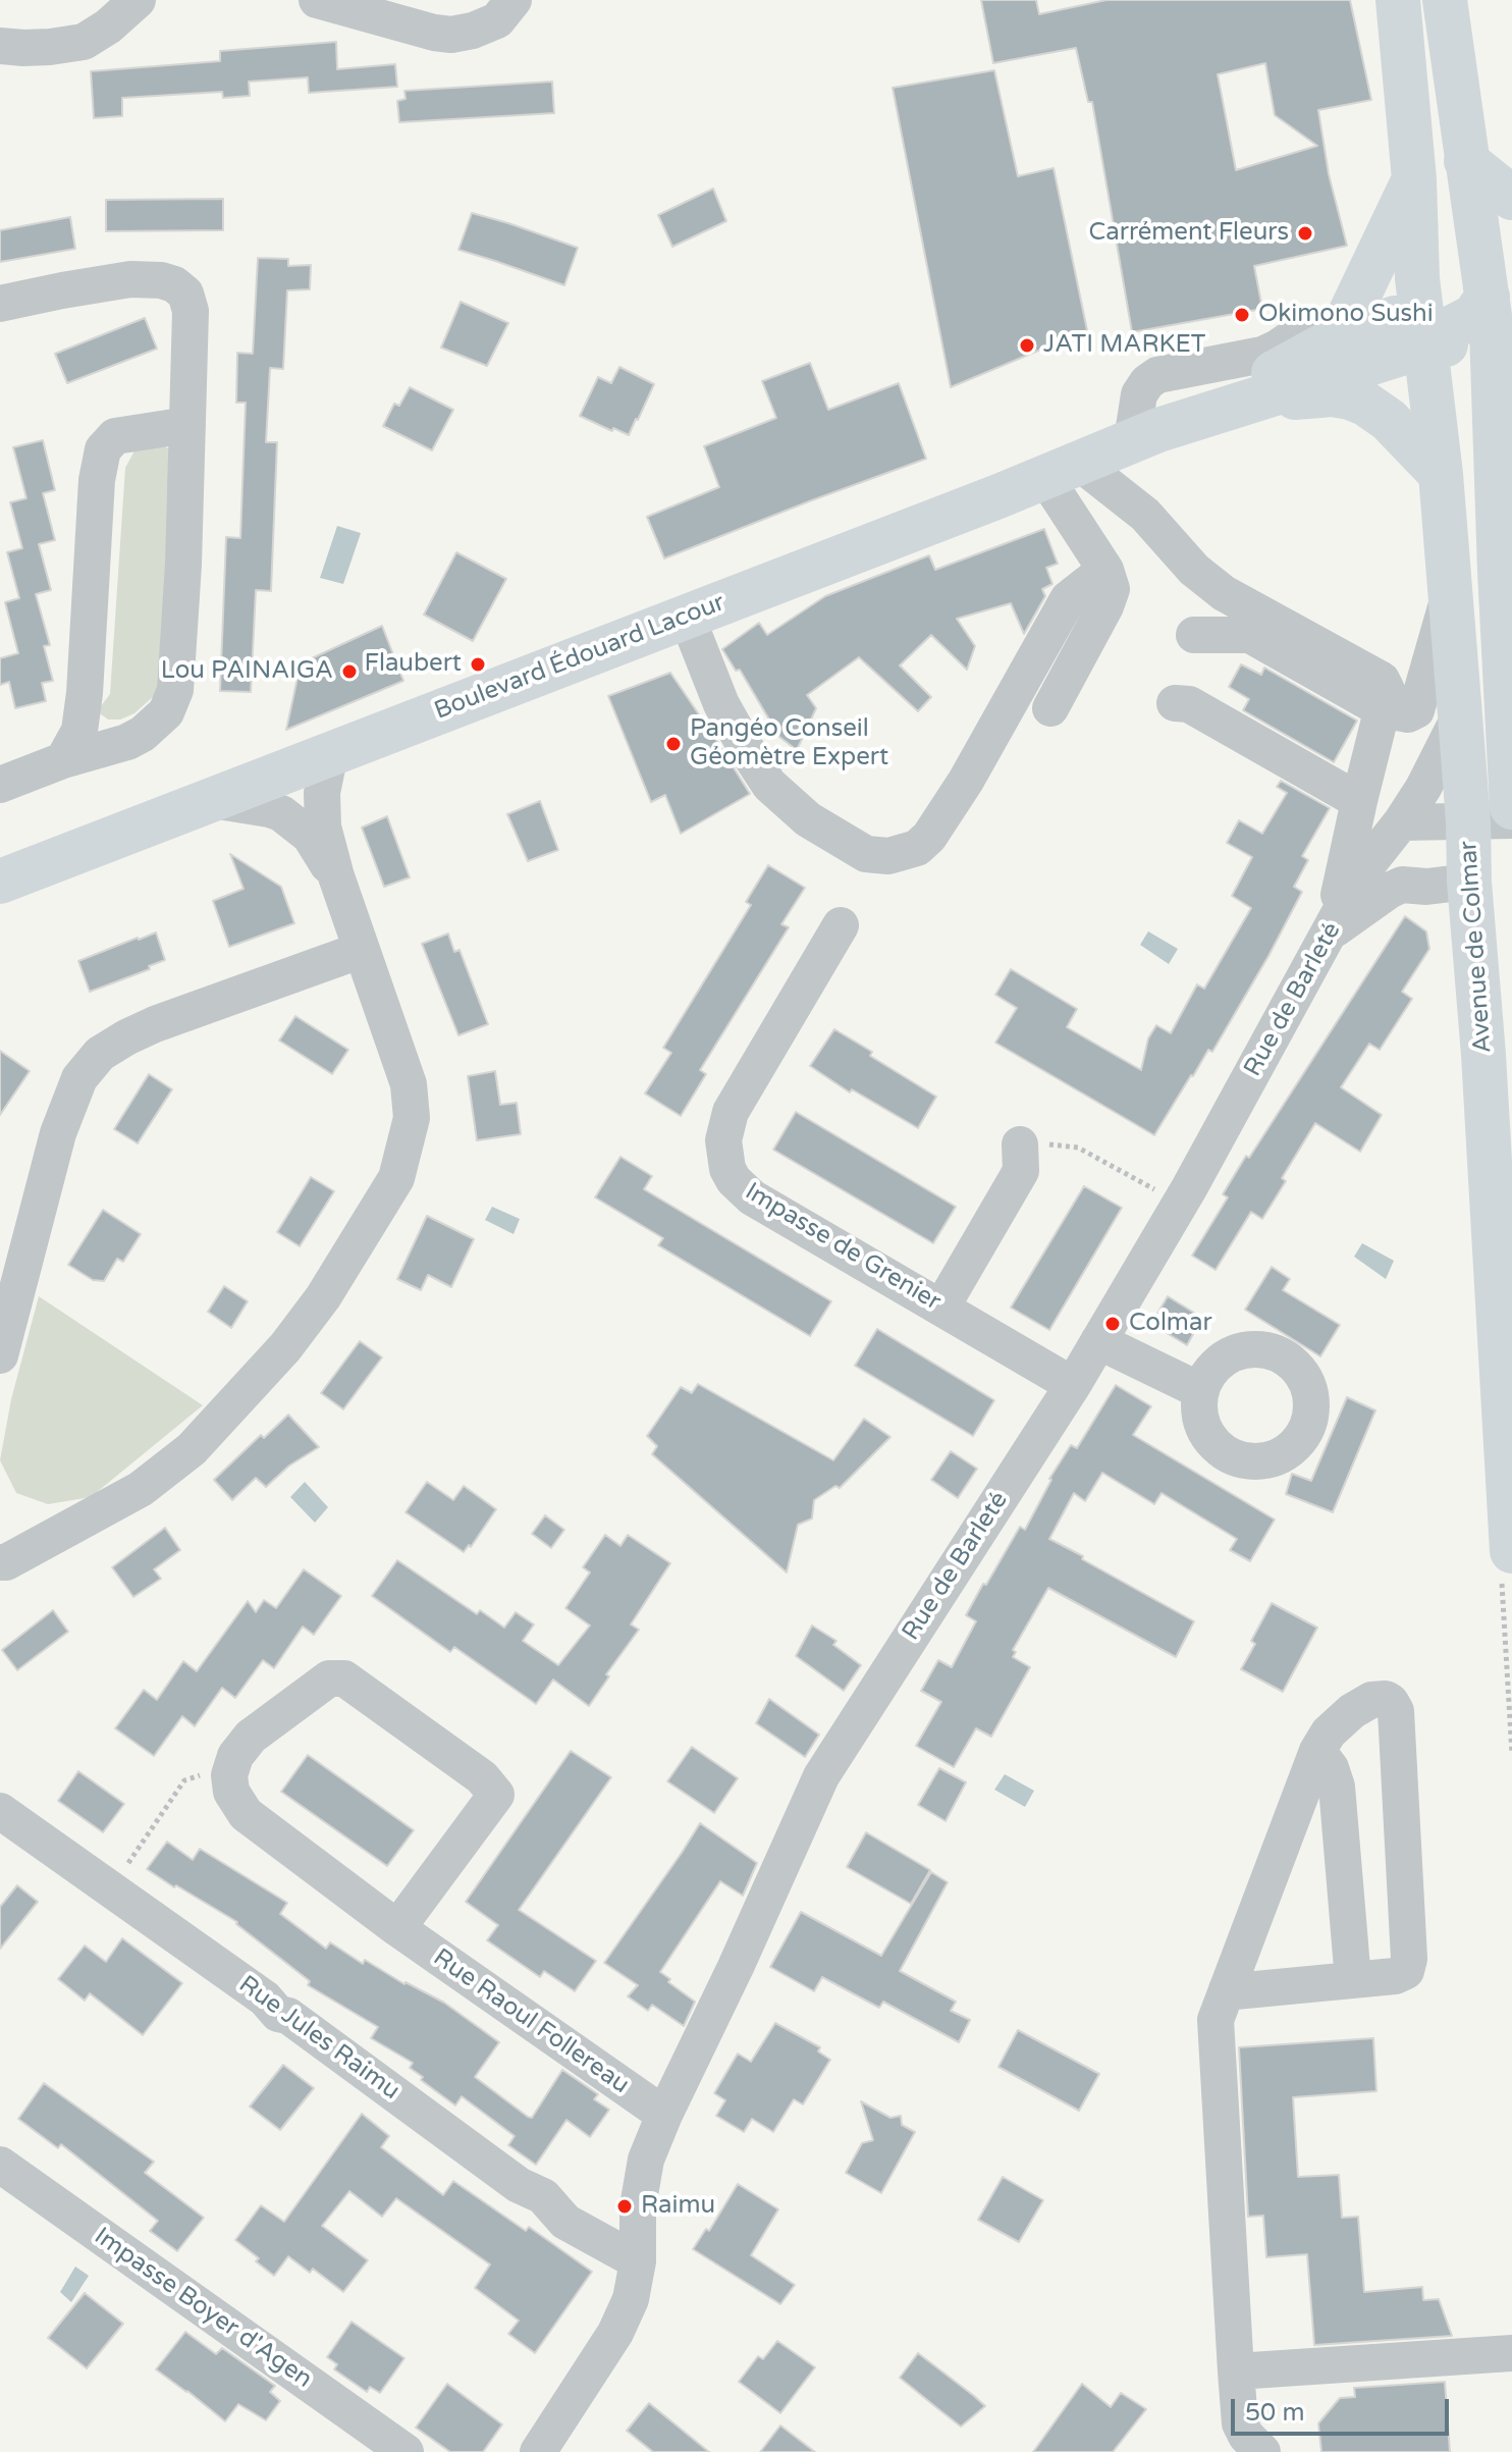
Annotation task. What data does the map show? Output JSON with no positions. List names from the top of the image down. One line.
{"streets":{"main road":["Boulevard Édouard Lacour","Avenue de Colmar"],"street":["Rue de Barleté","Impasse de Grenier","Rue Raoul Follereau","Rue Jules Raimu","Impasse Boyer d'Agen"]},"crossings":[["Boulevard Édouard Lacour","Avenue de Colmar"],["Avenue de Colmar","Rue de Barleté"],["Rue de Barleté","Impasse de Grenier"],["Rue de Barleté","Rue Raoul Follereau"],["Rue de Barleté","Rue Jules Raimu"]],"places":["Carrément Fleurs","Okimono Sushi","JATI MARKET","Flaubert","Lou PAINAIGA","Pangéo Conseil Géomètre Expert","Colmar","Raimu"],"scale_bar":"50 m"}
